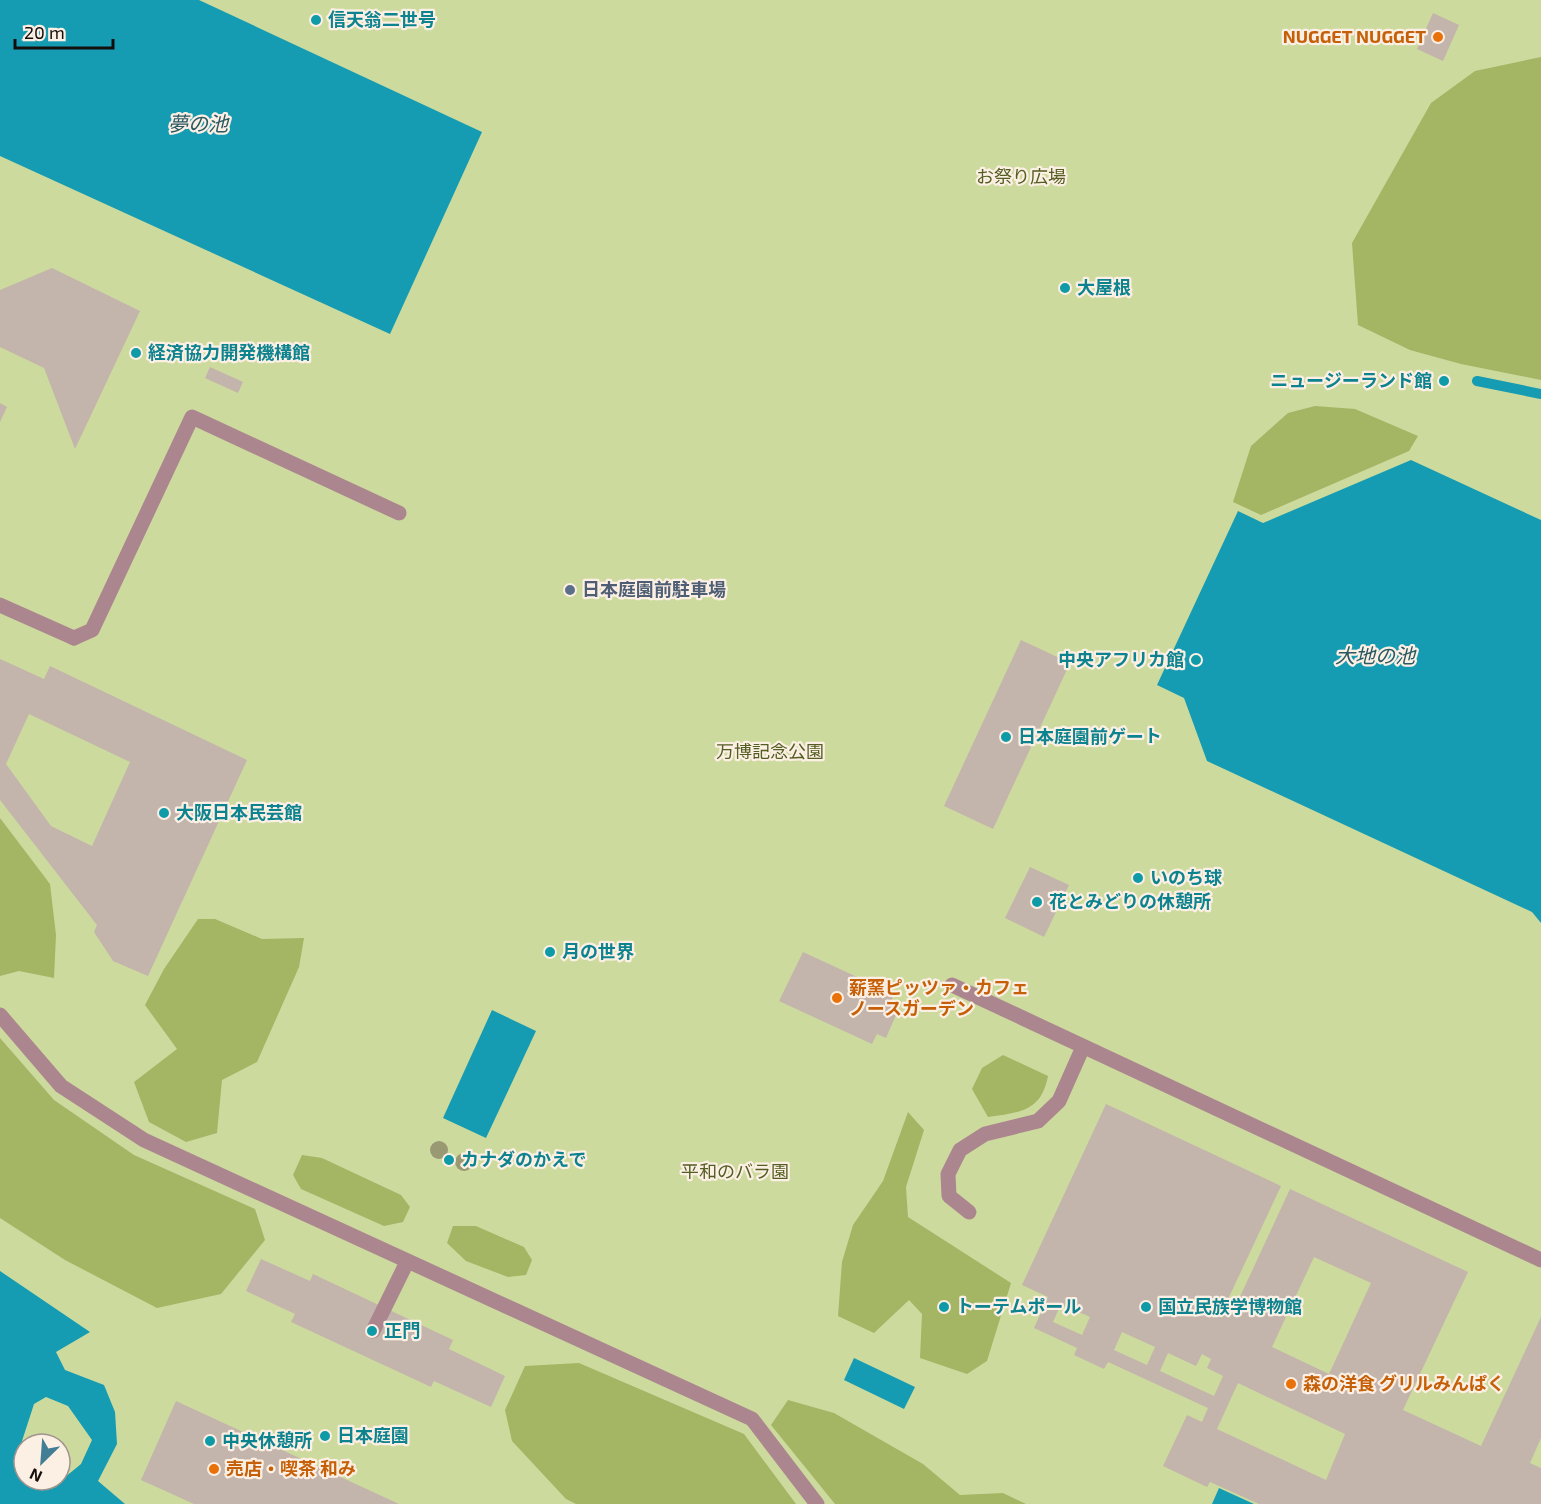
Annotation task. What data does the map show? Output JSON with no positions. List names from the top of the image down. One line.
{"water":["夢の池","大地の池"],"parks":["お祭り広場","万博記念公園","平和のバラ園"],"places":["信天翁二世号","NUGGET NUGGET","大屋根","経済協力開発機構館","ニュージーランド館","日本庭園前駐車場","中央アフリカ館","日本庭園前ゲート","大阪日本民芸館","いのち球","花とみどりの休憩所","月の世界","薪窯ピッツァ・カフェ ノースガーデン","カナダのかえで","トーテムポール","国立民族学博物館","正門","森の洋食 グリルみんぱく","日本庭園","中央休憩所","売店・喫茶 和み"],"scale_bar":"20 m","north":"bottom left"}
